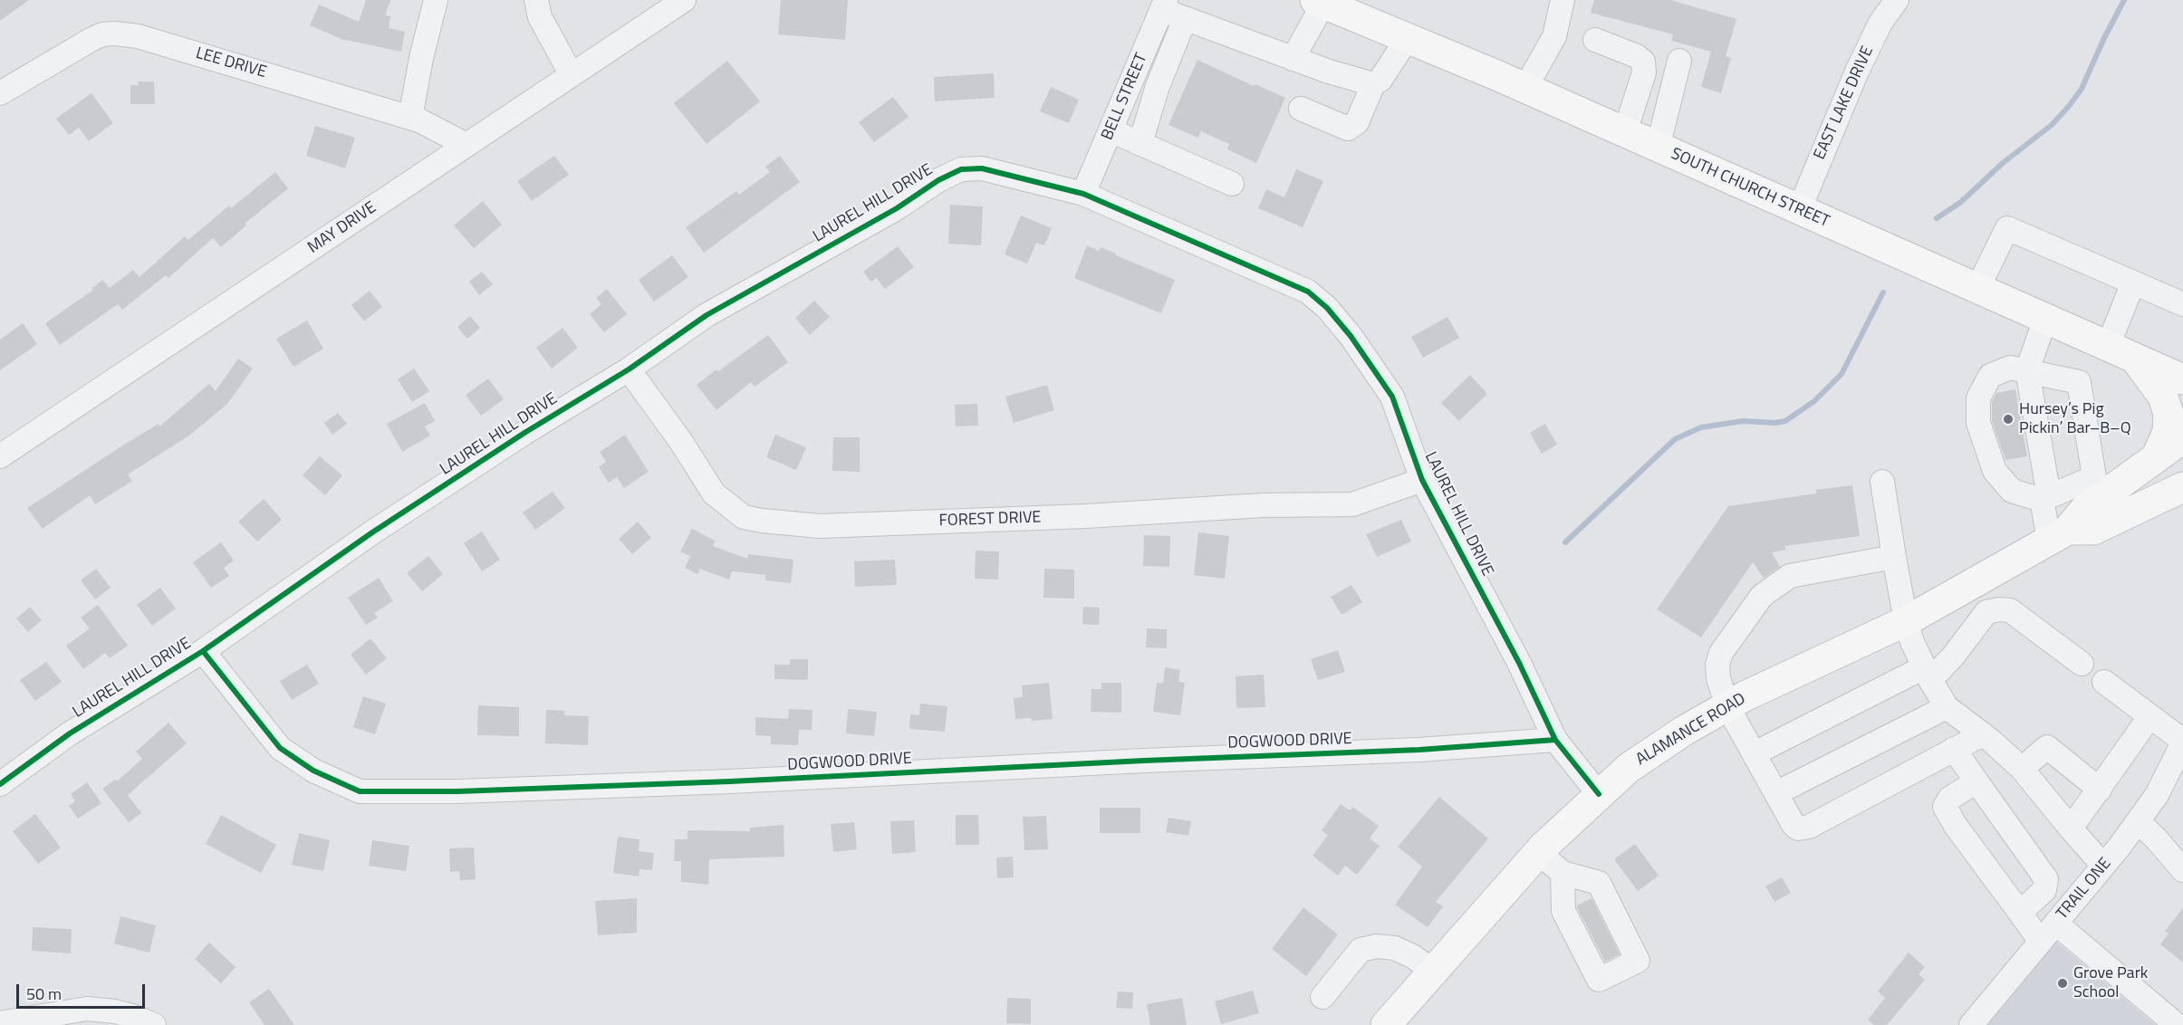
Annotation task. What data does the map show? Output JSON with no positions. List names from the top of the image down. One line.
{"streets":{"main road":["SOUTH CHURCH STREET","ALAMANCE ROAD"],"street":["LEE DRIVE","BELL STREET","EAST LAKE DRIVE","LAUREL HILL DRIVE","MAY DRIVE","FOREST DRIVE","DOGWOOD DRIVE","TRAIL ONE"]},"crossings":[["LEE DRIVE","MAY DRIVE"],["BELL STREET","LAUREL HILL DRIVE"],["EAST LAKE DRIVE","SOUTH CHURCH STREET"],["LAUREL HILL DRIVE","FOREST DRIVE"],["LAUREL HILL DRIVE","ALAMANCE ROAD"],["LAUREL HILL DRIVE","DOGWOOD DRIVE"]],"places":["Hursey’s Pig Pickin’ Bar–B–Q","Grove Park School"],"scale_bar":"50 m"}
